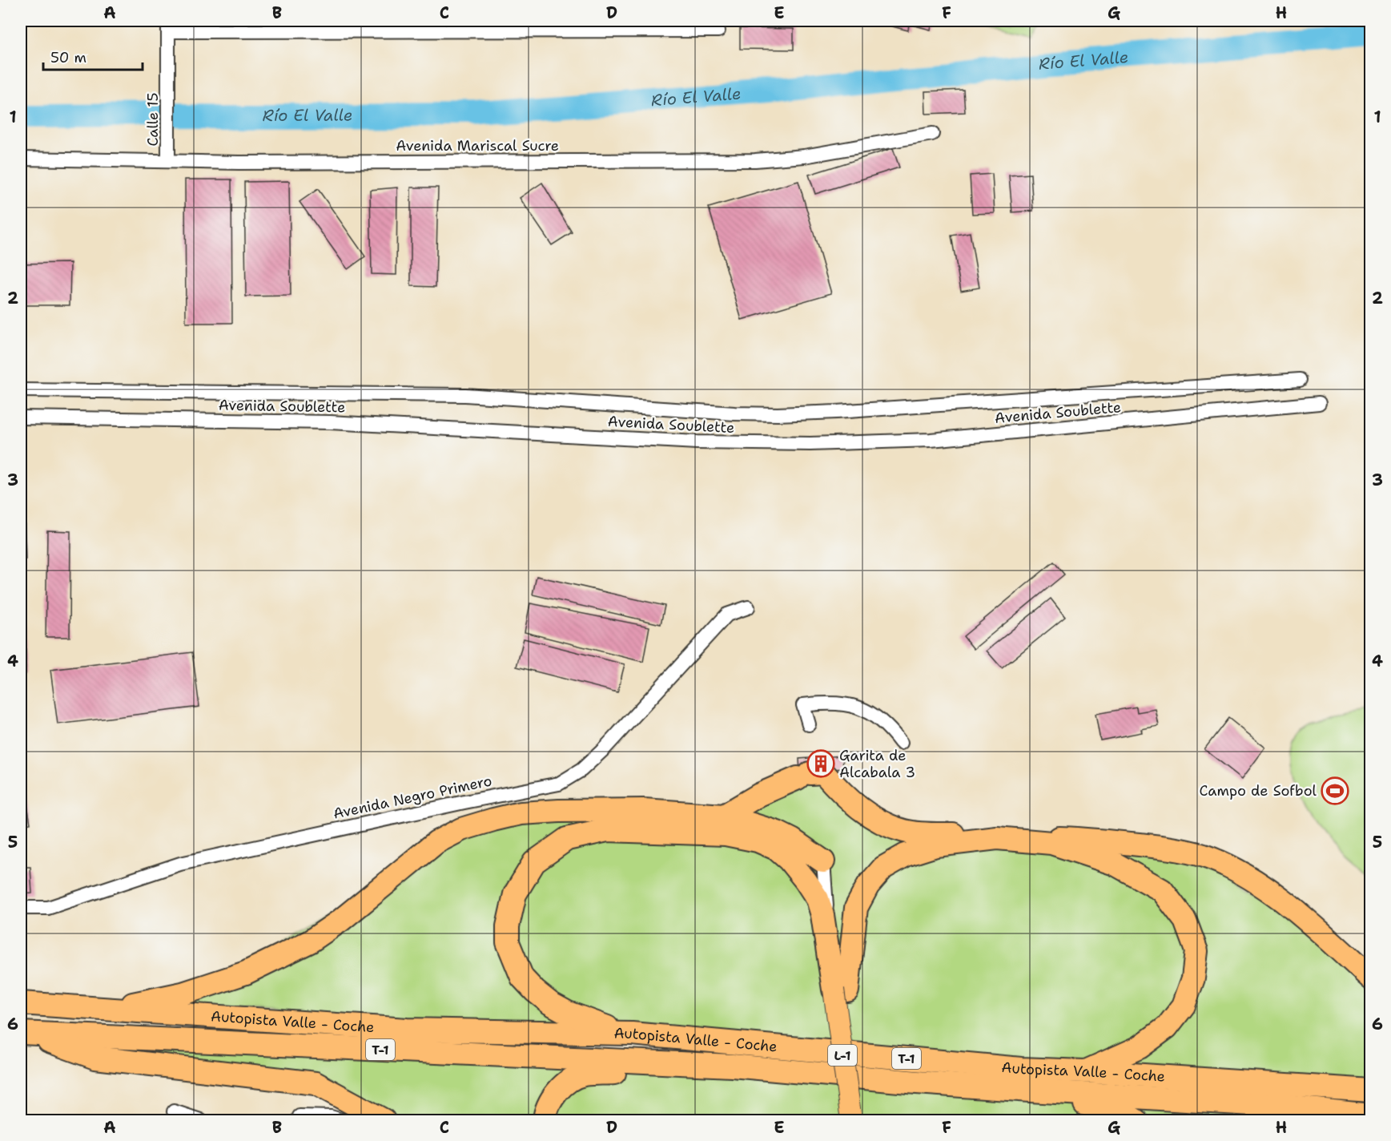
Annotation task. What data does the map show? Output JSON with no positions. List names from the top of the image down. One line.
{"streets":{"highway":["Autopista Valle - Coche","T-1"],"main road":["L-1"],"street":["Calle 15","Avenida Mariscal Sucre","Avenida Soublette","Avenida Negro Primero"]},"crossings":[["Calle 15","Avenida Mariscal Sucre"]],"water":["Río El Valle"],"places":{"building":["Garita de Alcabala 3"],"sports":["Campo de Sofbol"]},"scale_bar":"50 m","grid":{"columns":["A","B","C","D","E","F","G","H"],"rows":["1","2","3","4","5","6"]}}
